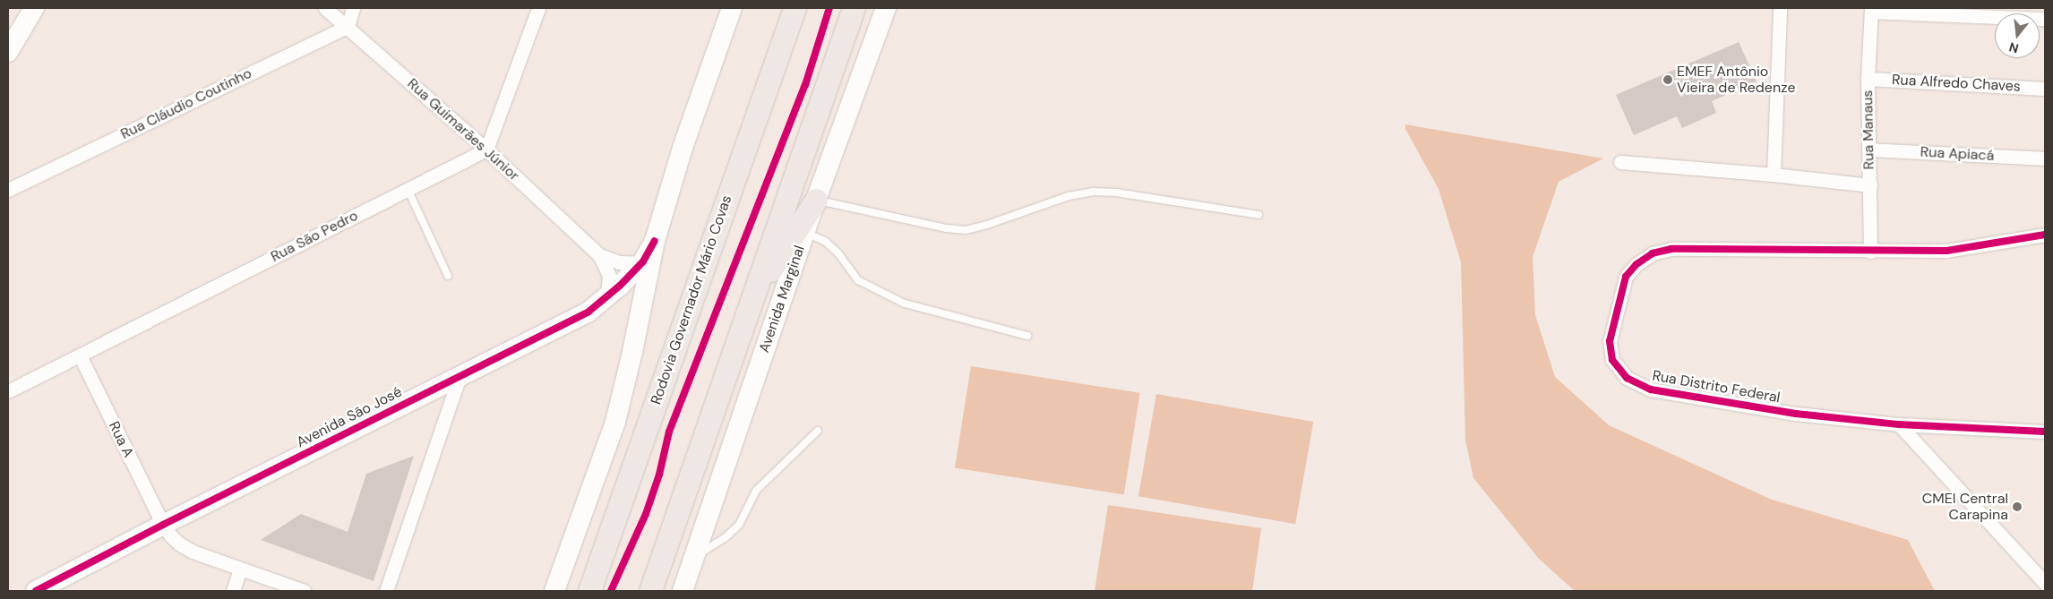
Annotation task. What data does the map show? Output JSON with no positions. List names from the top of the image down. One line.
{"streets":{"main road":["Rodovia Governador Mário Covas"],"street":["Rua Alfredo Chaves","Rua Cláudio Coutinho","Rua Guimarães Júnior","Rua Manaus","Rua Apiacá","Rua São Pedro","Avenida Marginal","Rua Distrito Federal","Avenida São José","Rua A"]},"crossings":[["Rua Alfredo Chaves","Rua Manaus"],["Rua Cláudio Coutinho","Rua Guimarães Júnior"],["Rua Guimarães Júnior","Rua São Pedro"],["Rua Guimarães Júnior","Avenida São José"],["Rua Manaus","Rua Apiacá"],["Rua Manaus","Rua Distrito Federal"],["Rua São Pedro","Rua A"],["Avenida São José","Rua A"]],"places":["EMEF Antônio Vieira de Redenze","CMEI Central Carapina"],"north":"bottom"}
